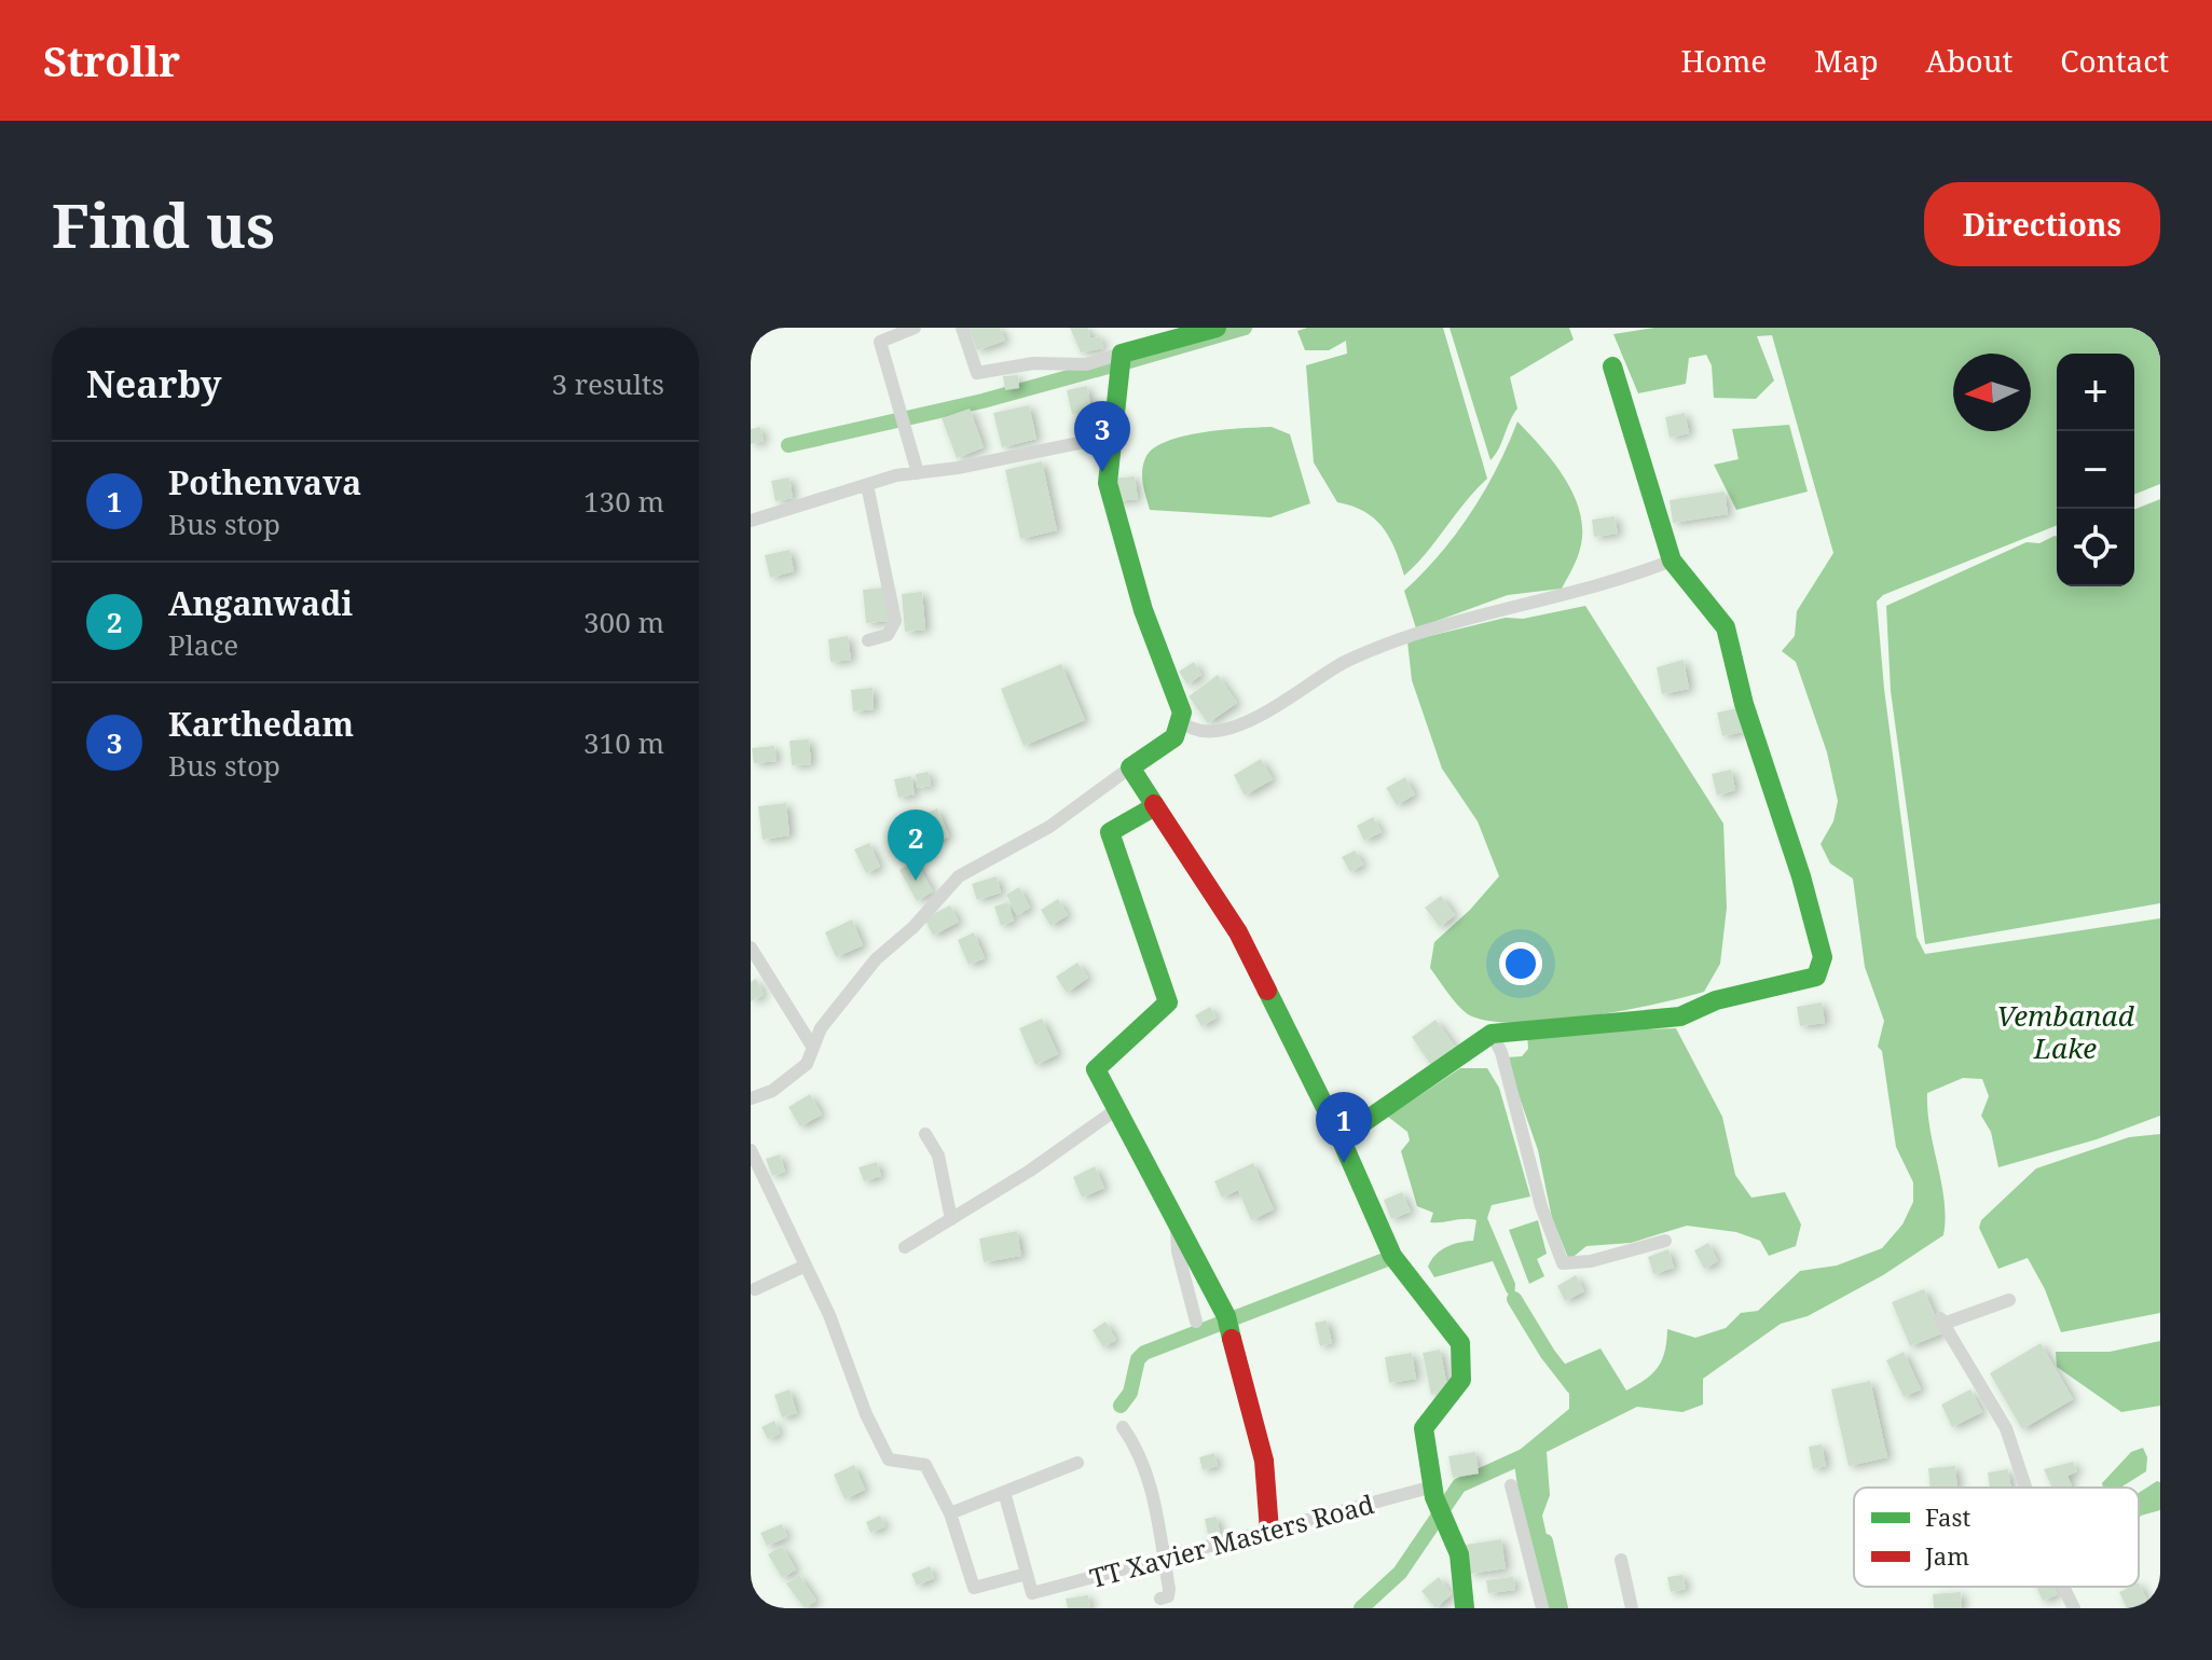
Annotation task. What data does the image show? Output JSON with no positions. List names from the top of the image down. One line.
{"streets":{"street":["TT Xavier Masters Road"]},"water":["Vembanad Lake"],"legend":["Fast","Jam"],"north":"left","page":{"header":"Strollr","nav":["Home","Map","About","Contact"],"buttons":"Directions","title":"Find us","heading":["Nearby","3 results"],"map_buttons":["+","−"],"pins":["3","2","1"],"list":[{"mark":"1","name":"Pothenvava","note":"Bus stop","value":"130 m"},{"mark":"2","name":"Anganwadi","note":"Place","value":"300 m"},{"mark":"3","name":"Karthedam","note":"Bus stop","value":"310 m"}]}}
